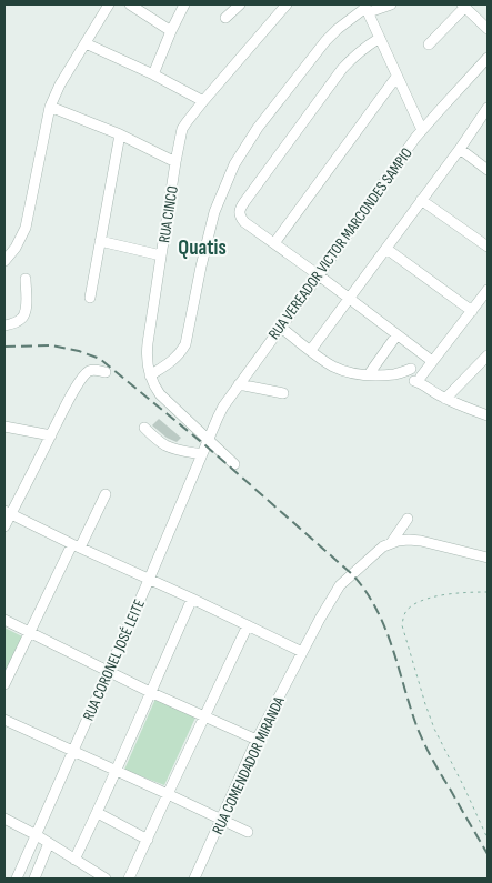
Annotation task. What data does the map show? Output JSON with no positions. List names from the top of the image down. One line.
{"streets":{"street":["RUA CINCO","RUA VEREADOR VICTOR MARCONDES SAMPIO","RUA CORONEL JOSÉ LEITE","RUA COMENDADOR MIRANDA"]},"crossings":[["RUA CINCO","RUA VEREADOR VICTOR MARCONDES SAMPIO"],["RUA CINCO","RUA CORONEL JOSÉ LEITE"],["RUA VEREADOR VICTOR MARCONDES SAMPIO","RUA CORONEL JOSÉ LEITE"]],"districts":["Quatis"]}
